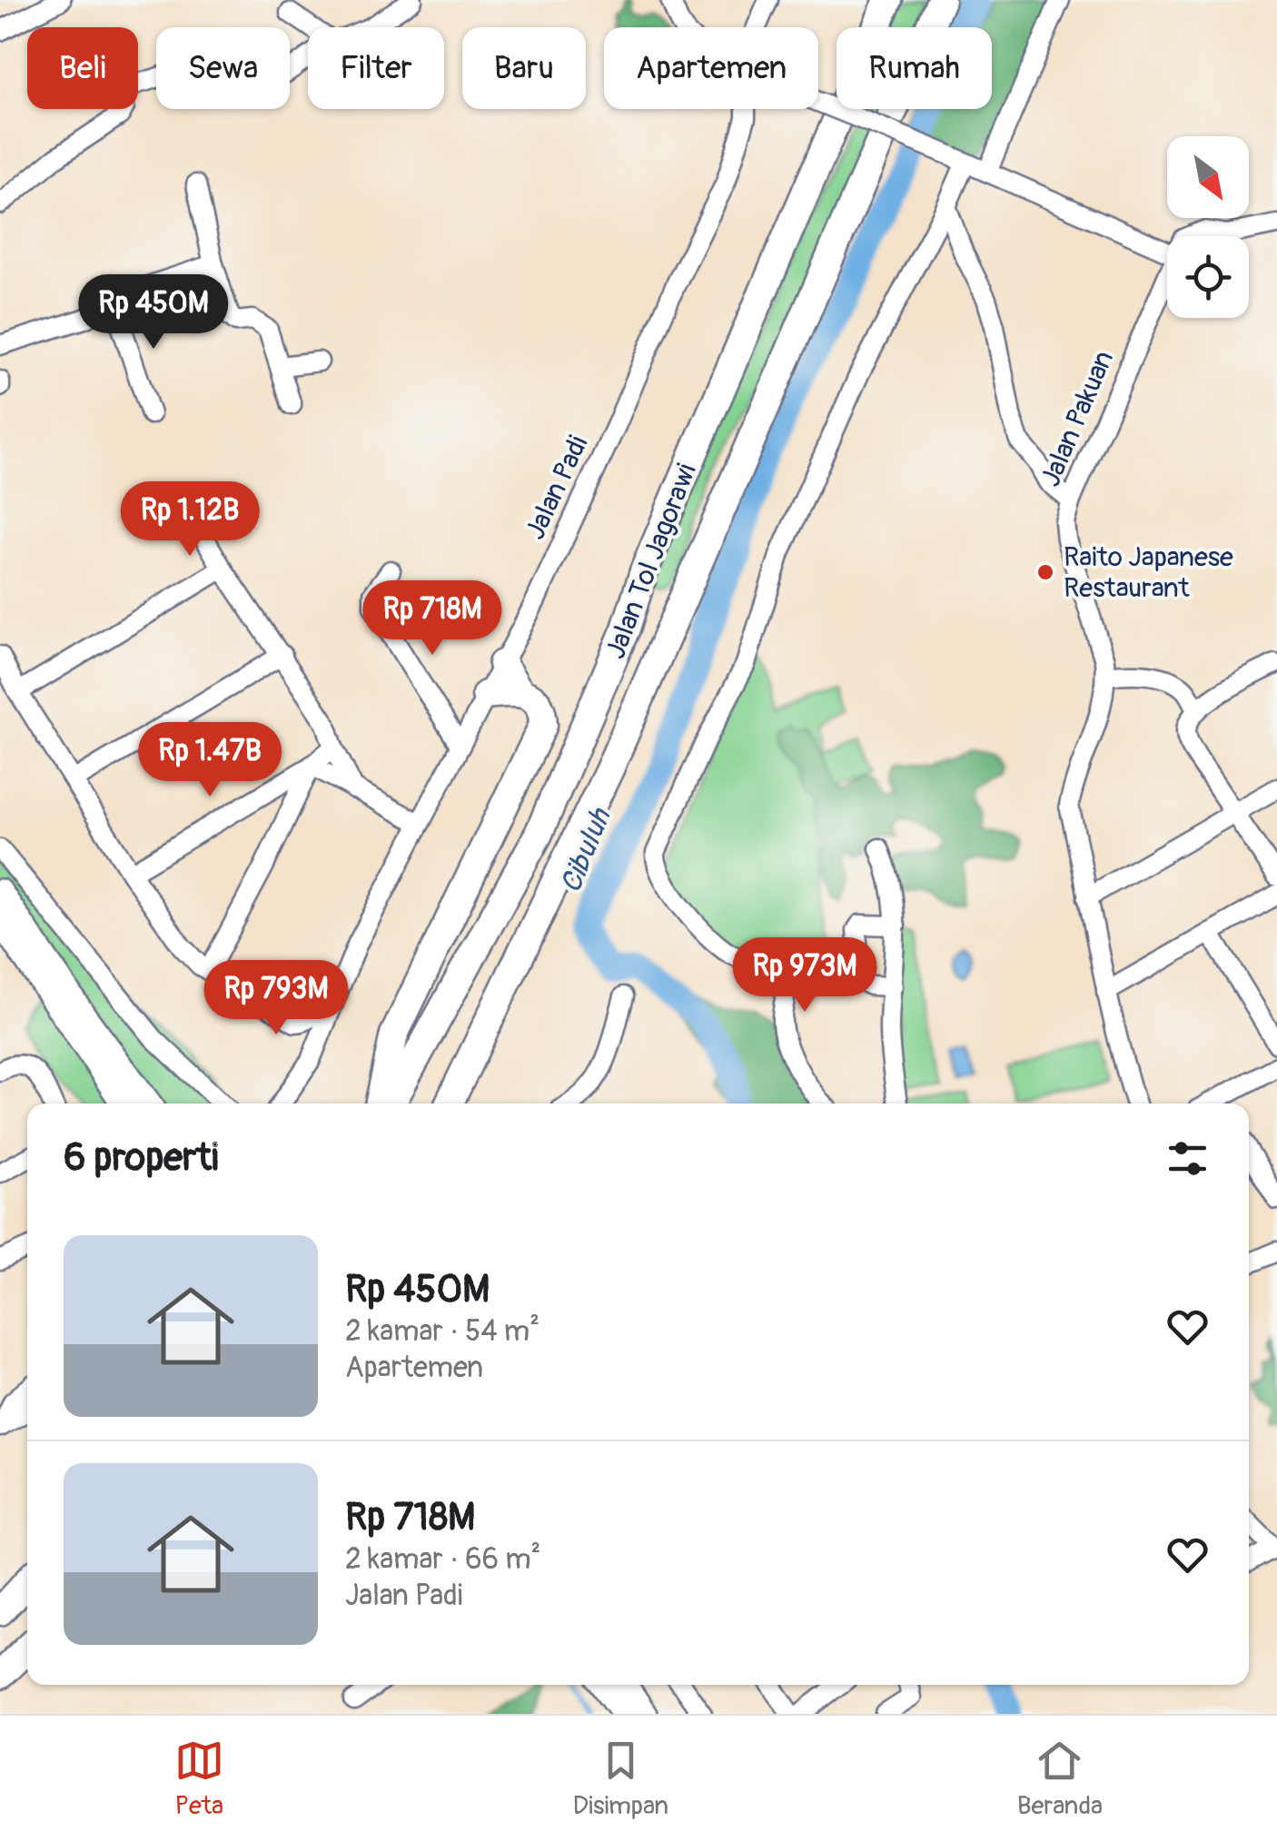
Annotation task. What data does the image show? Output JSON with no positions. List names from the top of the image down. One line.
{"streets":{"highway":["Jalan Tol Jagorawi"],"street":["Jalan Pakuan","Jalan Padi"]},"water":["Cibuluh"],"places":["Raito Japanese Restaurant"],"north":"bottom right","page":{"chip":["Beli","Sewa","Filter","Baru","Apartemen","Rumah"],"price":["Rp 450M","Rp 1.12B","Rp 718M","Rp 1.47B","Rp 973M","Rp 793M"],"heading":"6 properti","list":[{"name":"Rp 450M","note":"2 kamar · 54 m² · Apartemen"},{"name":"Rp 718M","note":"2 kamar · 66 m² · Jalan Padi"}],"tabs":["Peta","Disimpan","Beranda"]}}
